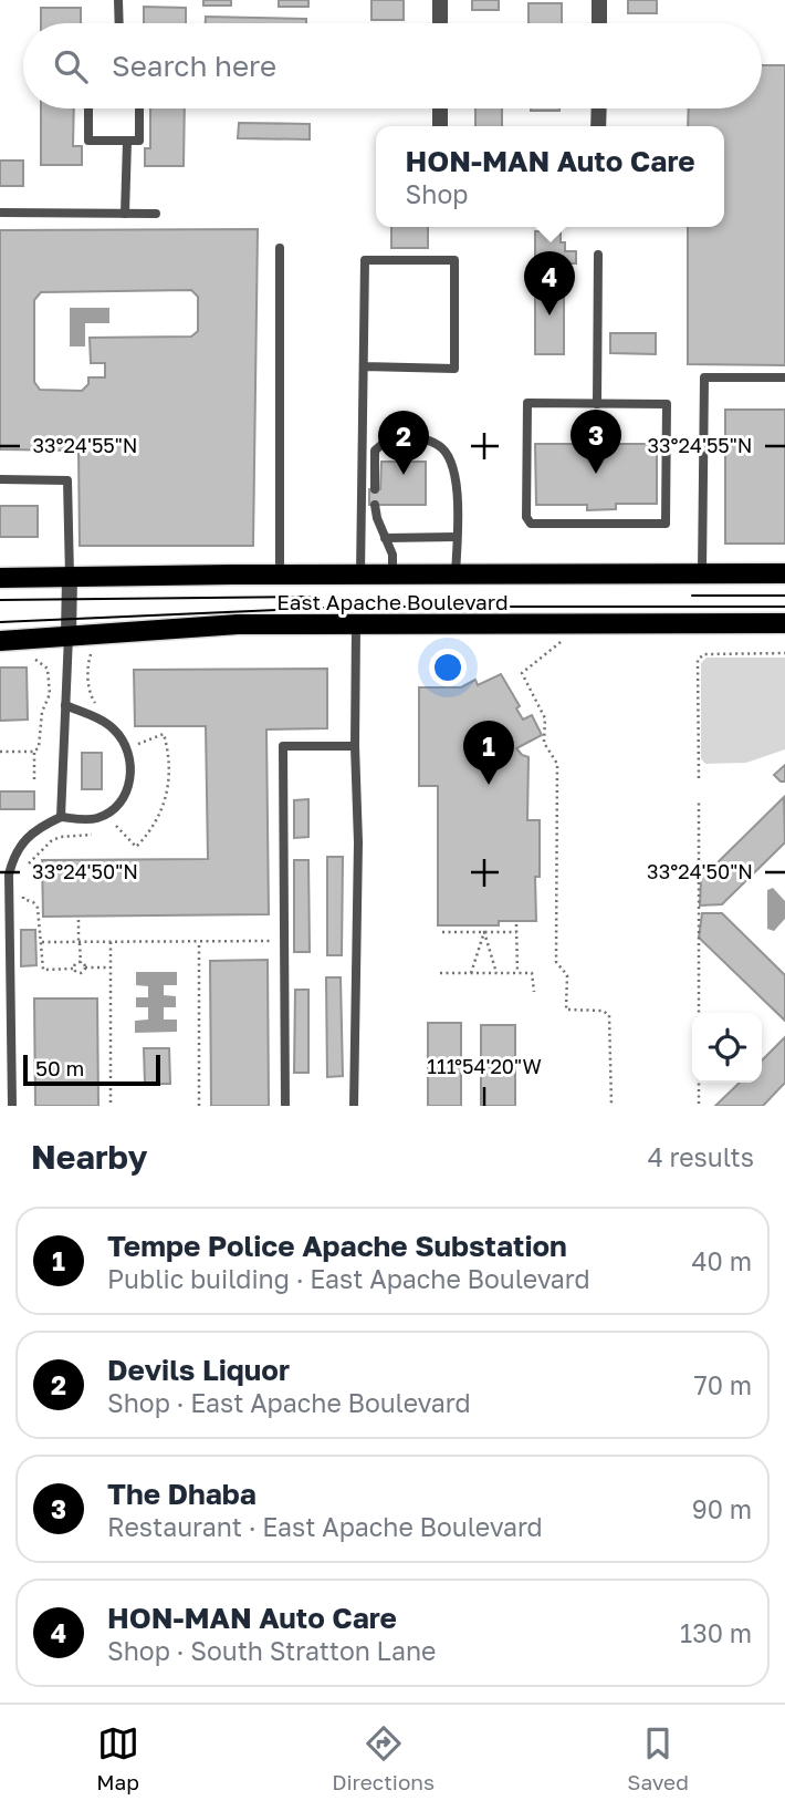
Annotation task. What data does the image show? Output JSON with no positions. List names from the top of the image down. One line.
{"streets":{"main road":["East Apache Boulevard"]},"scale_bar":"50 m","page":{"search":"Search here","popup":["HON-MAN Auto Care","Shop"],"pins":["4","3","2","1"],"scale":"50 m","heading":["Nearby","4 results"],"list":[{"mark":"1","name":"Tempe Police Apache Substation","note":"Public building · East Apache Boulevard","value":"40 m"},{"mark":"2","name":"Devils Liquor","note":"Shop · East Apache Boulevard","value":"70 m"},{"mark":"3","name":"The Dhaba","note":"Restaurant · East Apache Boulevard","value":"90 m"},{"mark":"4","name":"HON-MAN Auto Care","note":"Shop · South Stratton Lane","value":"130 m"}],"nav":["Map","Directions","Saved"]},"coordinates":["33°24'55\"N","33°24'50\"N","111°54'20\"W"]}
